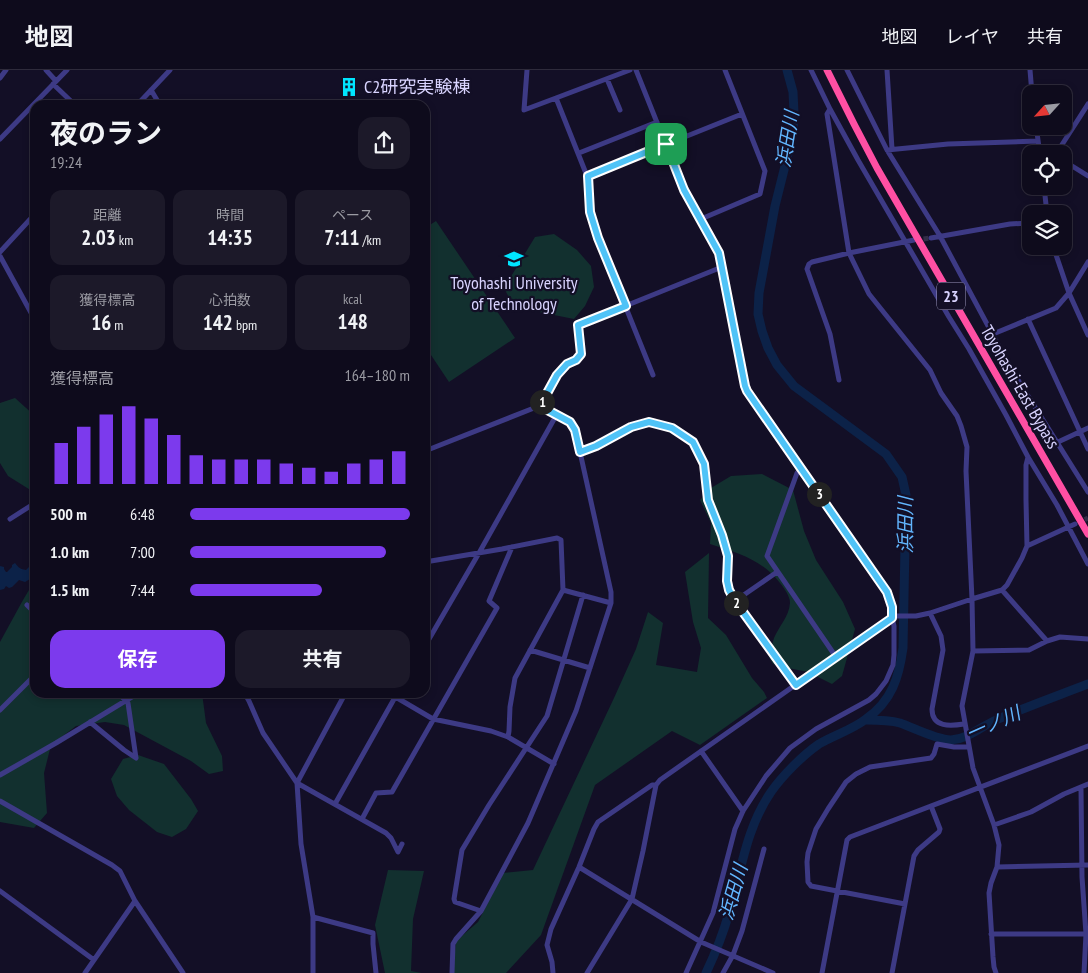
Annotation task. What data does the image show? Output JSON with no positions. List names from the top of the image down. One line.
{"streets":{"highway":["23","Toyohashi-East Bypass"]},"crossings":[["23","Toyohashi-East Bypass"]],"water":["浜田川","一ノ川"],"places":{"building":["C2研究実験棟"],"school or university":["Toyohashi University of Technology"]},"north":"bottom left","page":{"header":"地図","nav":["地図","レイヤ","共有"],"heading":["夜のラン","19:24"],"stats":[["距離","2.03 km"],["時間","14:35"],["ペース","7:11 /km"],["獲得標高","16 m"],["心拍数","142 bpm"],["kcal","148"]],"chart":["獲得標高","164–180 m"],"pins":["1","3","2"],"list":[{"name":"500 m","note":"6:48"},{"name":"1.0 km","note":"7:00"},{"name":"1.5 km","note":"7:44"}],"buttons":["保存","共有"]}}
